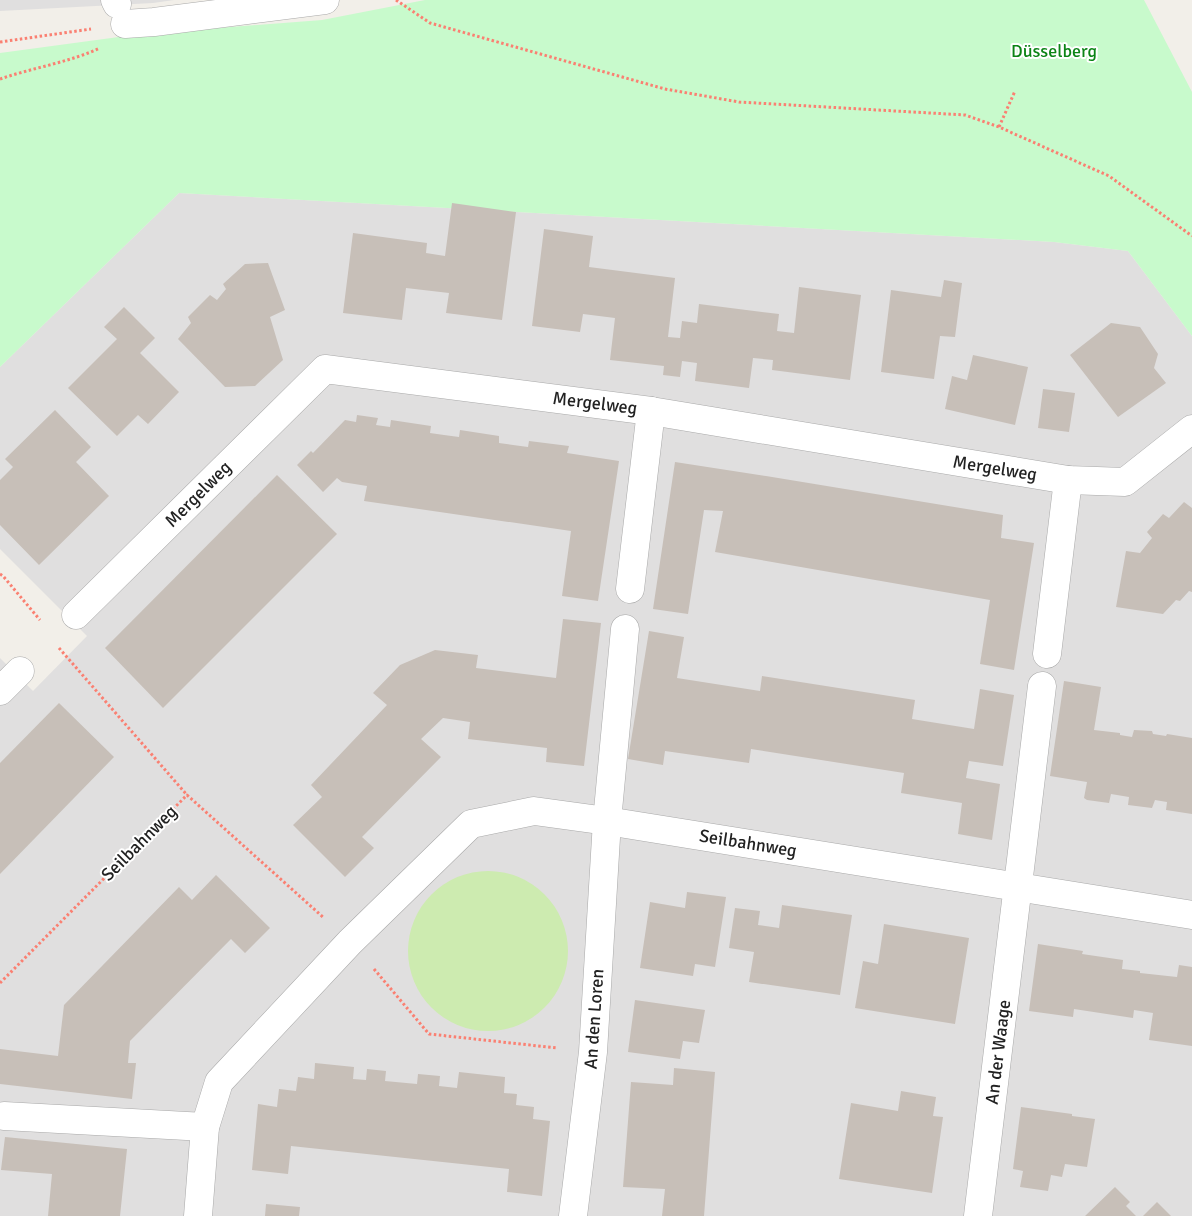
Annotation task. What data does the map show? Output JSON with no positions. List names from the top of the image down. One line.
{"streets":{"street":["Mergelweg","Seilbahnweg","An den Loren","An der Waage"]},"crossings":[["Seilbahnweg","An den Loren"],["Seilbahnweg","An der Waage"]],"parks":["Düsselberg"]}
